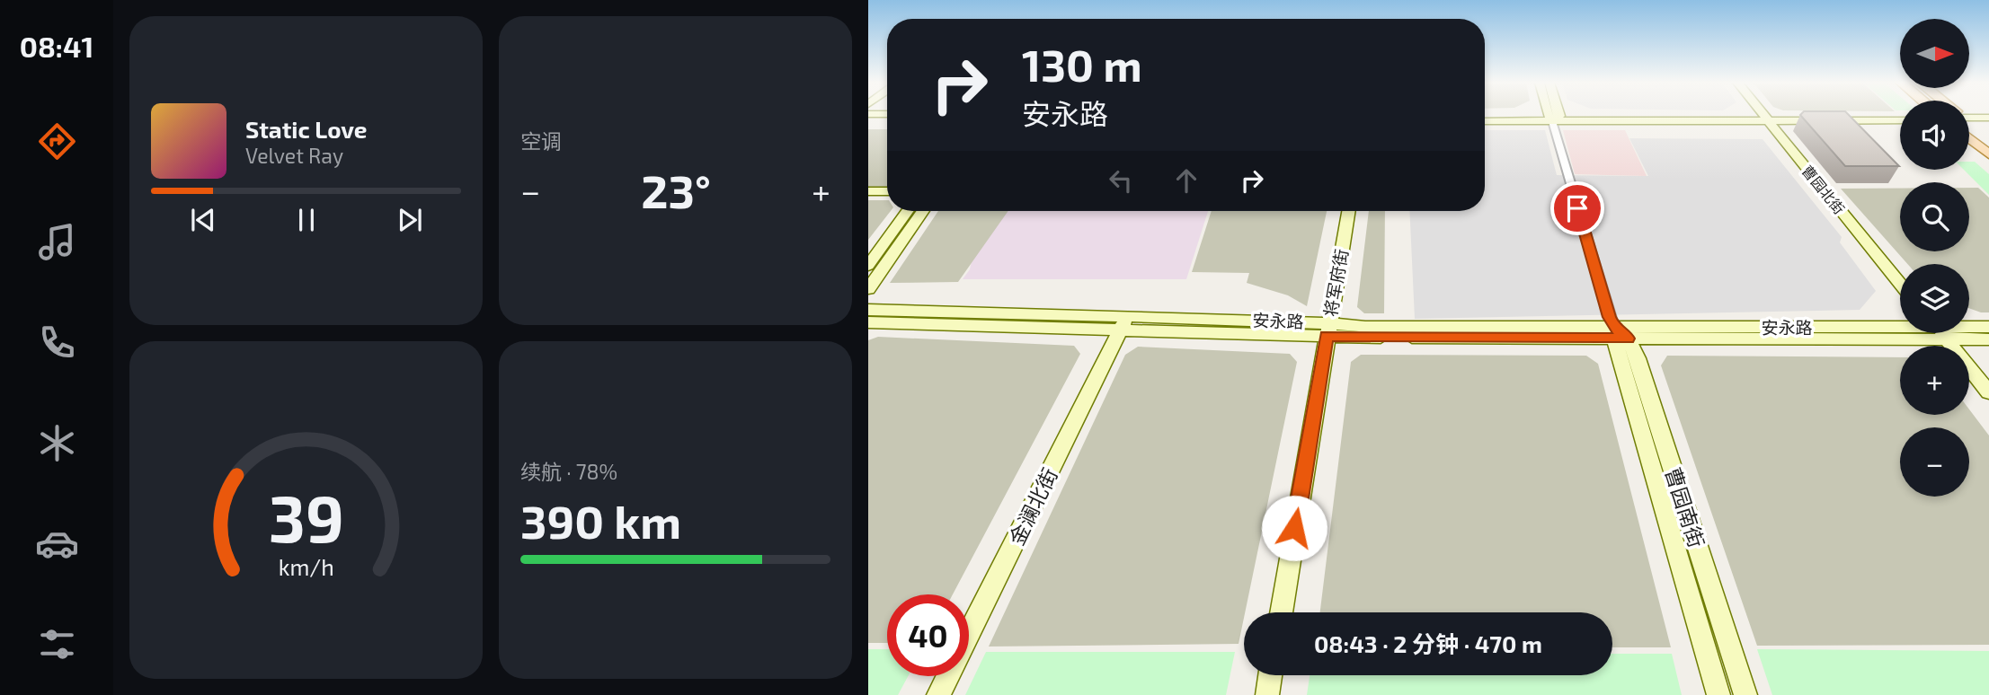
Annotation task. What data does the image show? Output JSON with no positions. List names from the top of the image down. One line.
{"streets":{"main road":["曹园北街","将军府街","安永路","金澜北街","曹园南街"]},"crossings":[["将军府街","安永路"],["安永路","金澜北街"],["安永路","曹园南街"]],"north":"right","page":{"tabs":"08:41","tile":["空调",["续航 · 78%","390 km"]],"map_buttons":["+","−"],"turn":["130 m","安永路"],"song":["Static Love","Velvet Ray"],"heat":["−","23°","+"],"limit":"40","trip":"08:43 · 2 分钟 · 470 m","gauge":["39","km/h"]}}
